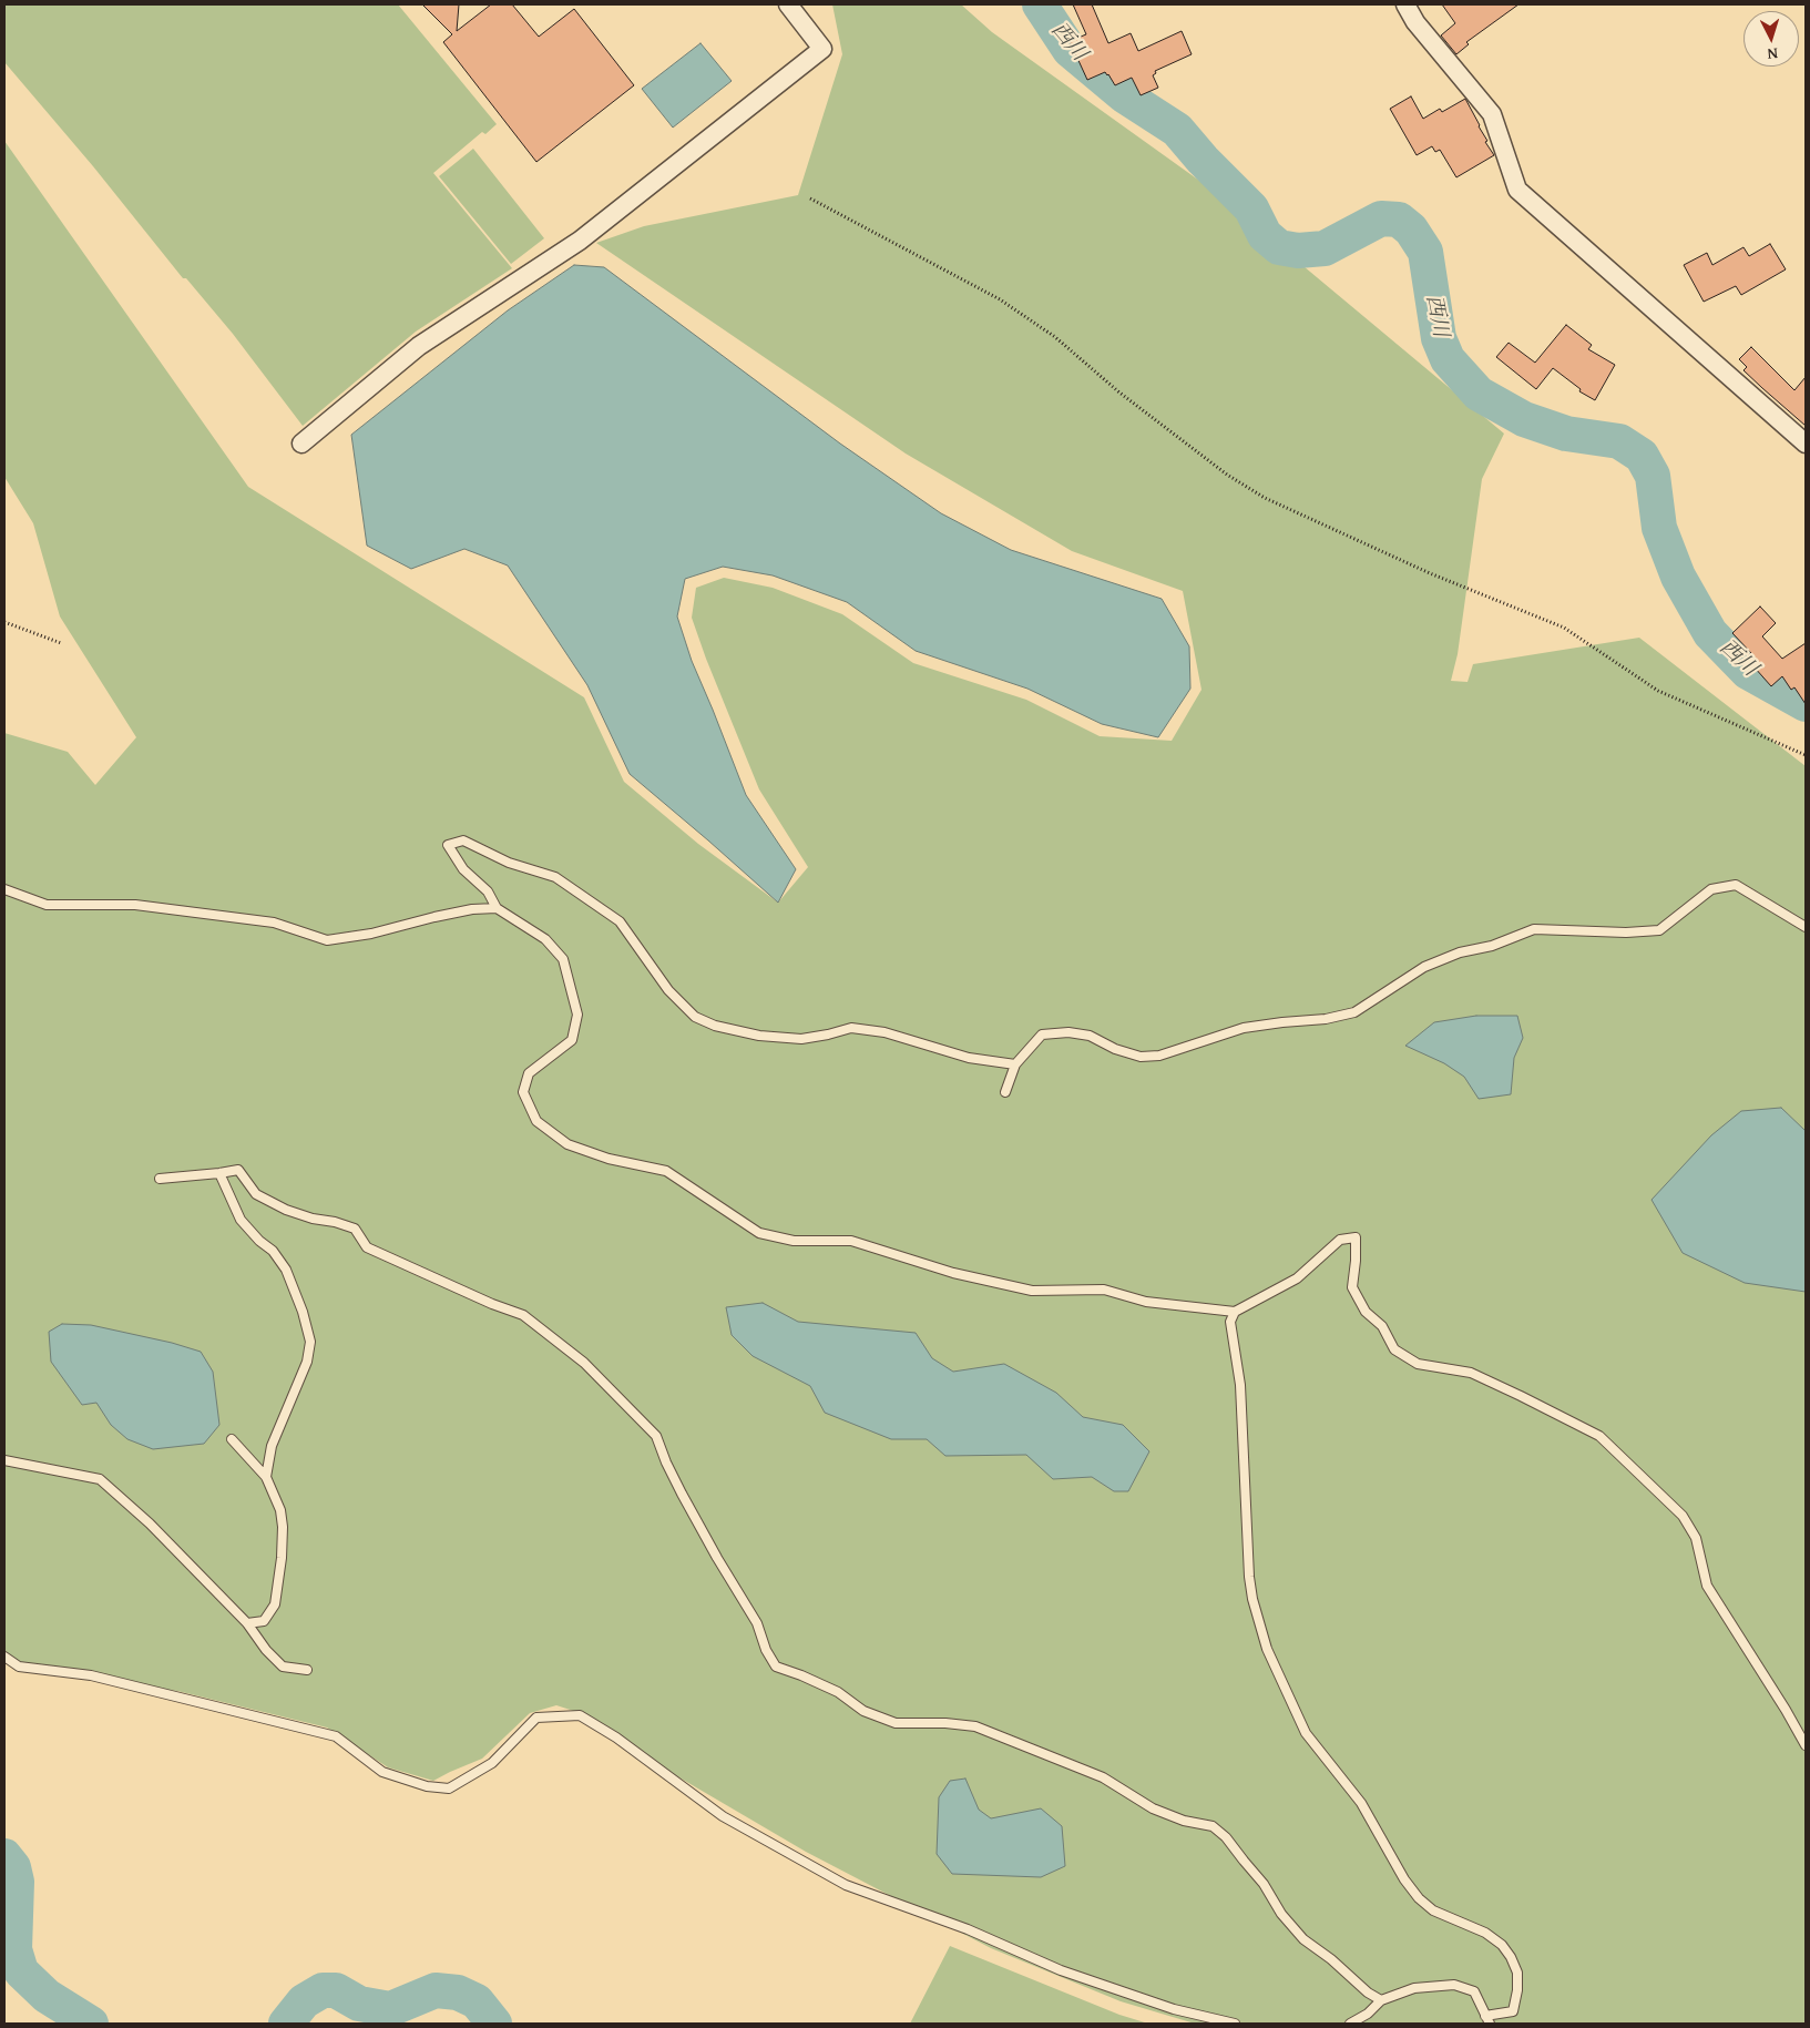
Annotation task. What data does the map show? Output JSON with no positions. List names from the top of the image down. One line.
{"water":["西川"],"north":"bottom"}
